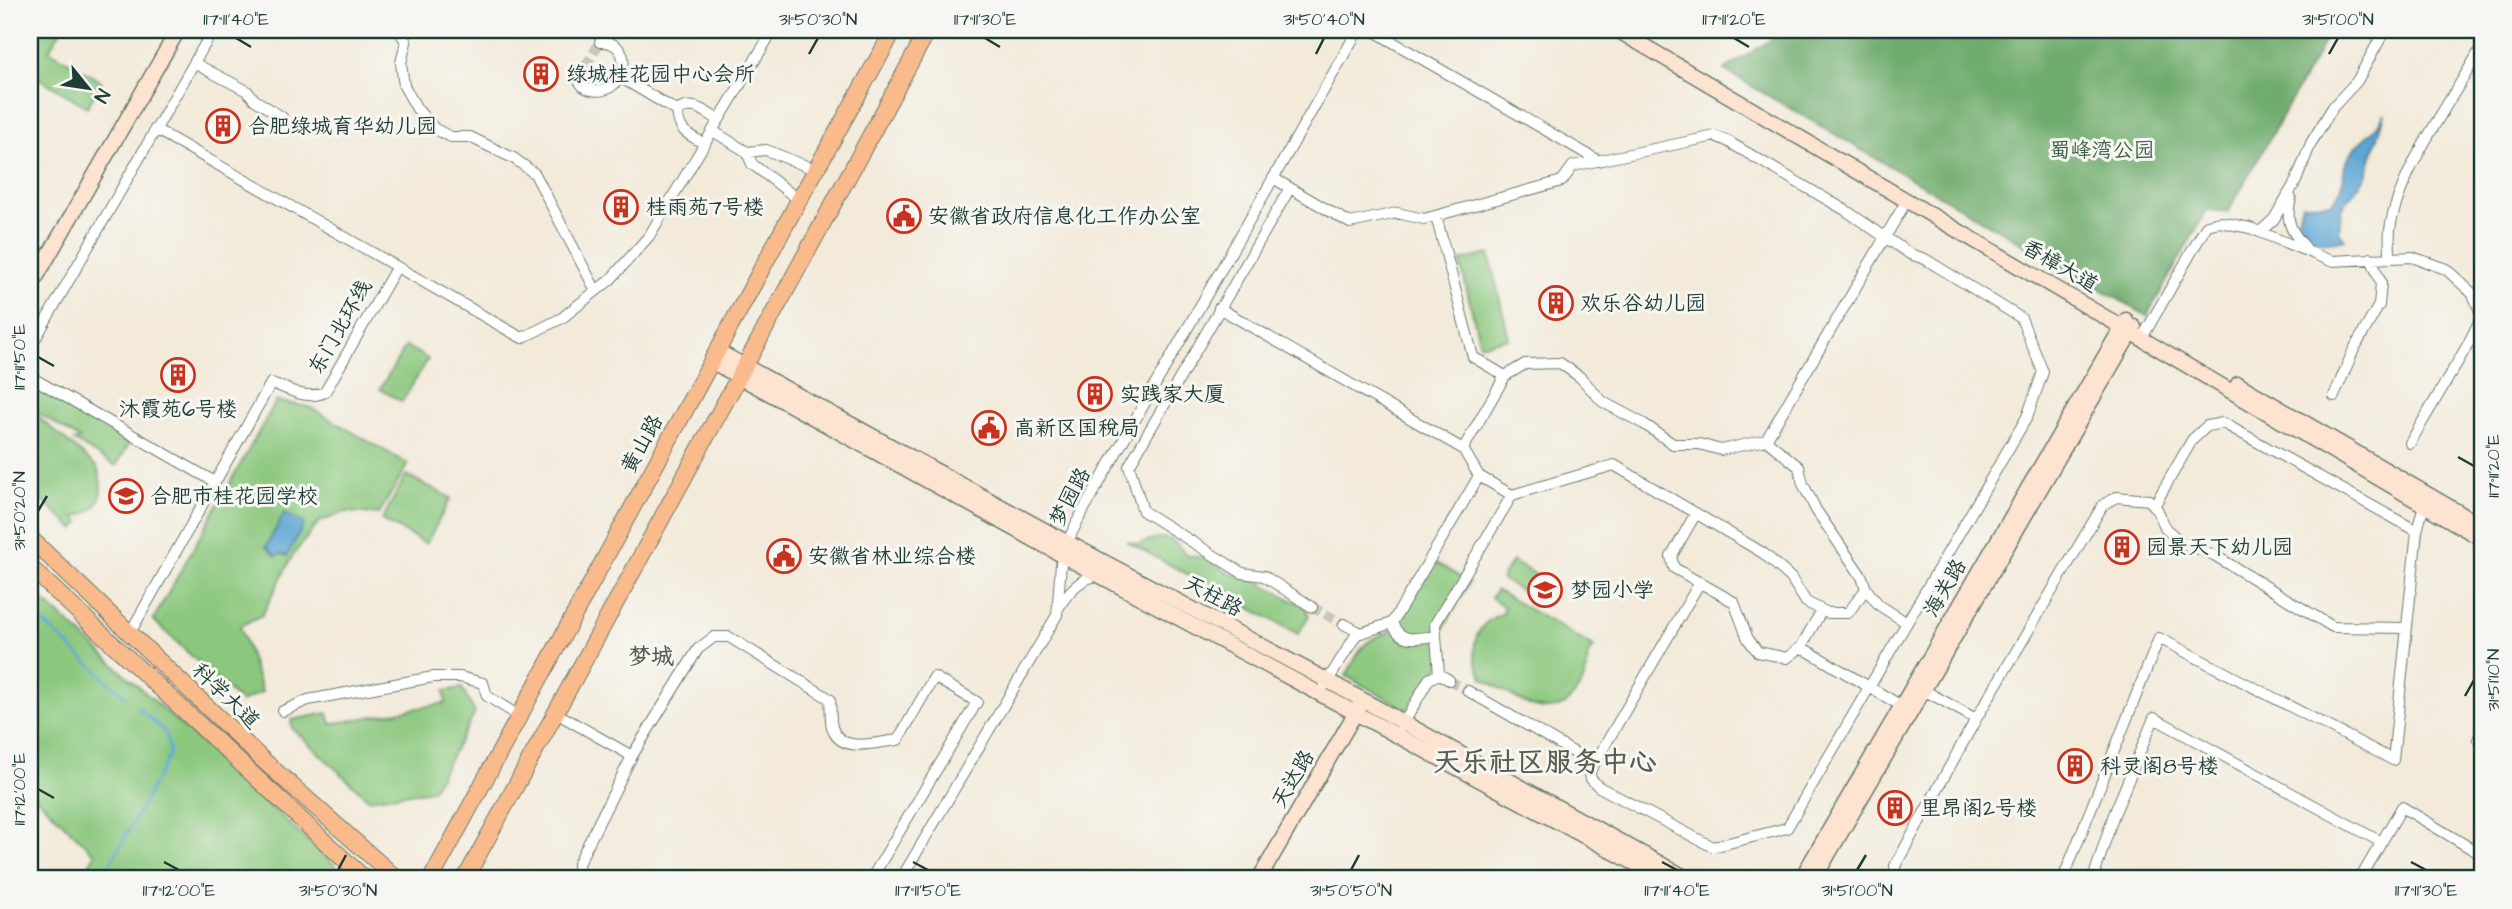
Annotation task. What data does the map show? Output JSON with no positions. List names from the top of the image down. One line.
{"streets":{"main road":["黄山路","科学大道"],"street":["香樟大道","东门北环线","梦园路","海关路","天柱路","天达路"]},"crossings":[["香樟大道","海关路"],["黄山路","天柱路"],["梦园路","天柱路"],["天柱路","天达路"]],"districts":["梦城","天乐社区服务中心"],"parks":["蜀峰湾公园"],"places":{"building":["绿城桂花园中心会所","合肥绿城育华幼儿园","桂雨苑7号楼","欢乐谷幼儿园","沐霞苑6号楼","实践家大厦","园景天下幼儿园","科灵阁8号楼","里昂阁2号楼"],"public building":["安徽省政府信息化工作办公室","高新区国税局","安徽省林业综合楼"],"school or university":["合肥市桂花园学校","梦园小学"]},"north":"bottom right","coordinates":["117°11'40\"E","31°50'30\"N","117°11'30\"E","31°50'40\"N","117°11'20\"E","31°51'00\"N","117°11'50\"E","31°50'20\"N","31°51'10\"N","117°12'00\"E","31°50'50\"N"]}
